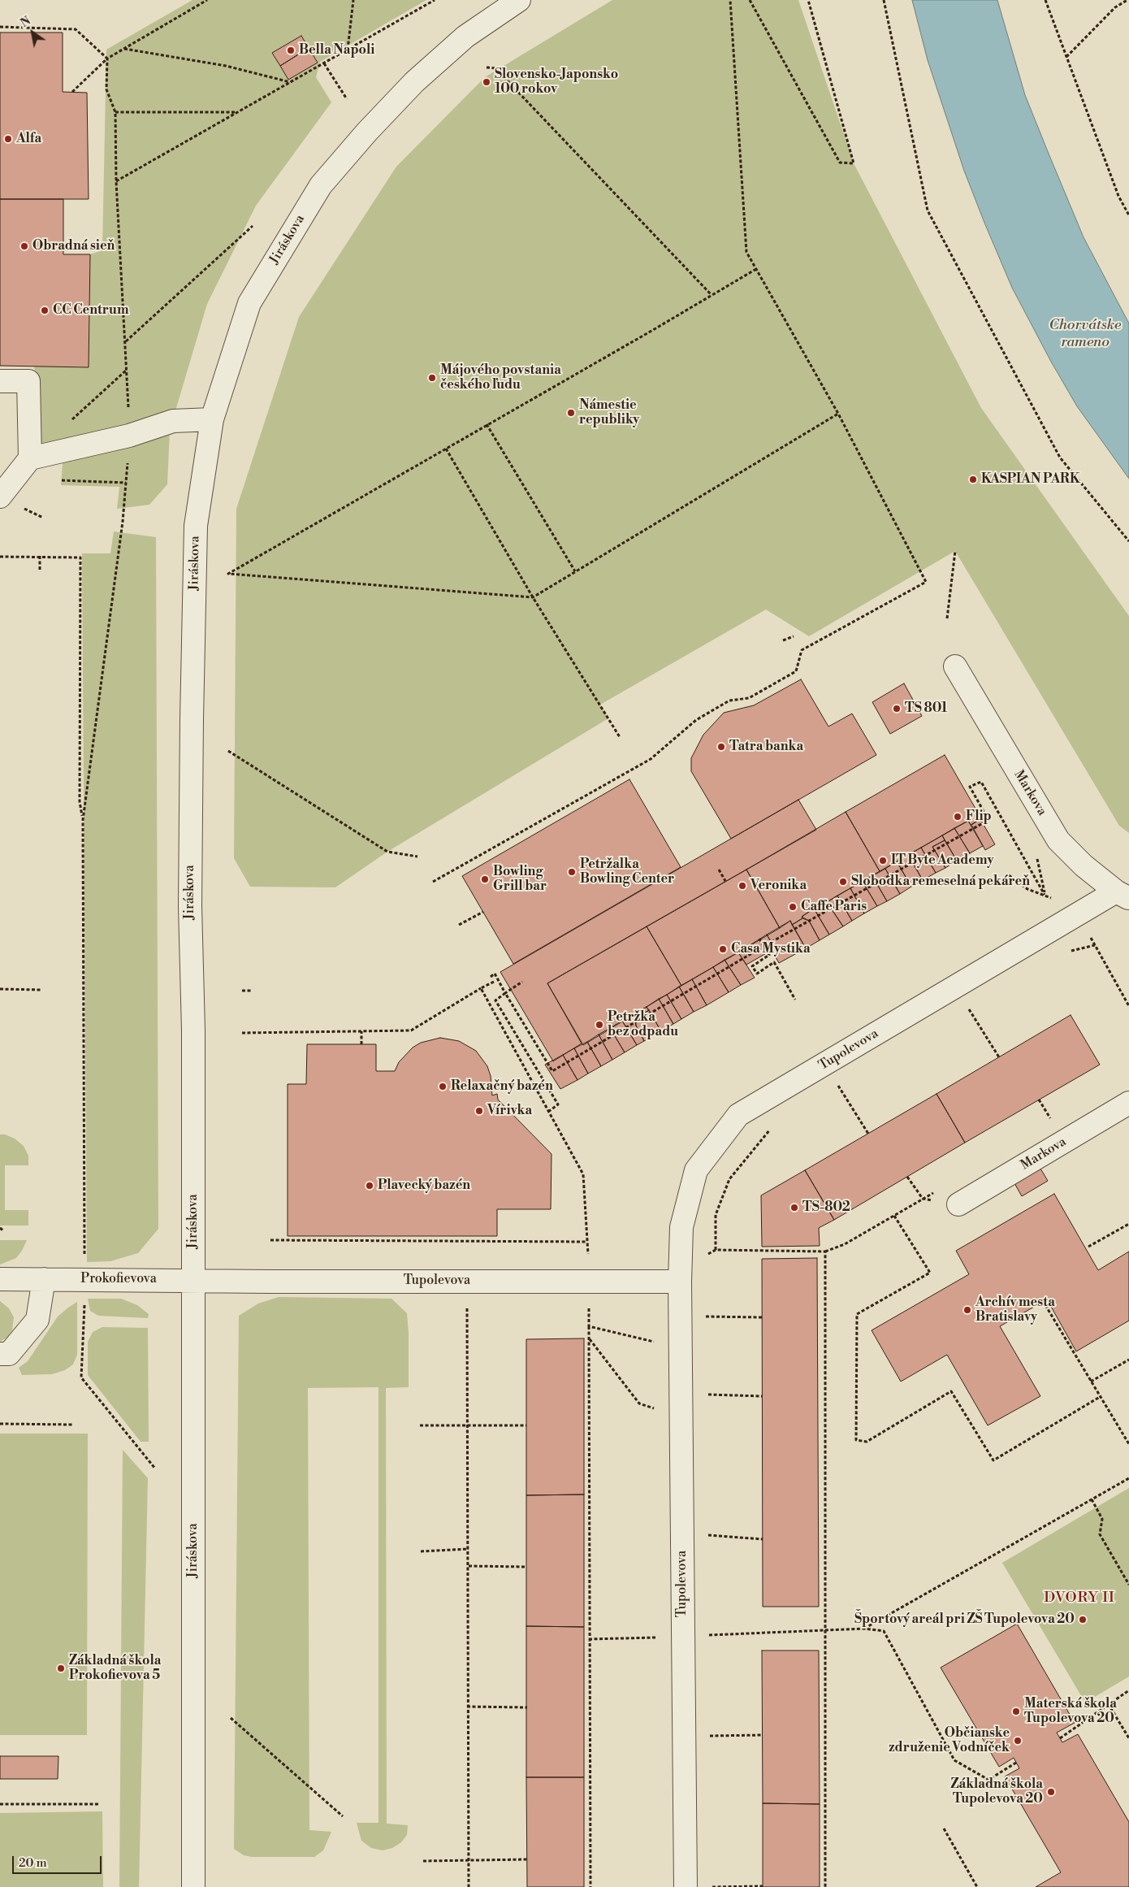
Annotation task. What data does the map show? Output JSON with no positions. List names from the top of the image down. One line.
{"streets":{"street":["Jiráskova","Markova","Tupolevova","Prokofievova"]},"crossings":[["Jiráskova","Tupolevova"],["Jiráskova","Prokofievova"],["Markova","Tupolevova"],["Tupolevova","Prokofievova"]],"districts":["DVORY II"],"water":["Chorvátske rameno"],"places":["Bella Napoli","Slovensko-Japonsko 100 rokov","Alfa","Obradná sieň","CC Centrum","Májového povstania českého ľudu","Námestie republiky","KASPIAN PARK","TS 801","Tatra banka","Flip","IT Byte Academy","Petržalka Bowling Center","Bowling Grill bar","Slobodka remeselná pekáreň","Veronika","Caffe Paris","Casa Mystika","Petržka bez odpadu","Relaxačný bazén","Vírivka","Plavecký bazén","TS-802","Archív mesta Bratislavy","Športový areál pri ZŠ Tupolevova 20","Základná škola Prokofievova 5","Materská škola Tupolevova 20","Občianske združenie Vodníček","Základná škola Tupolevova 20"],"scale_bar":"20 m","north":"top left"}
